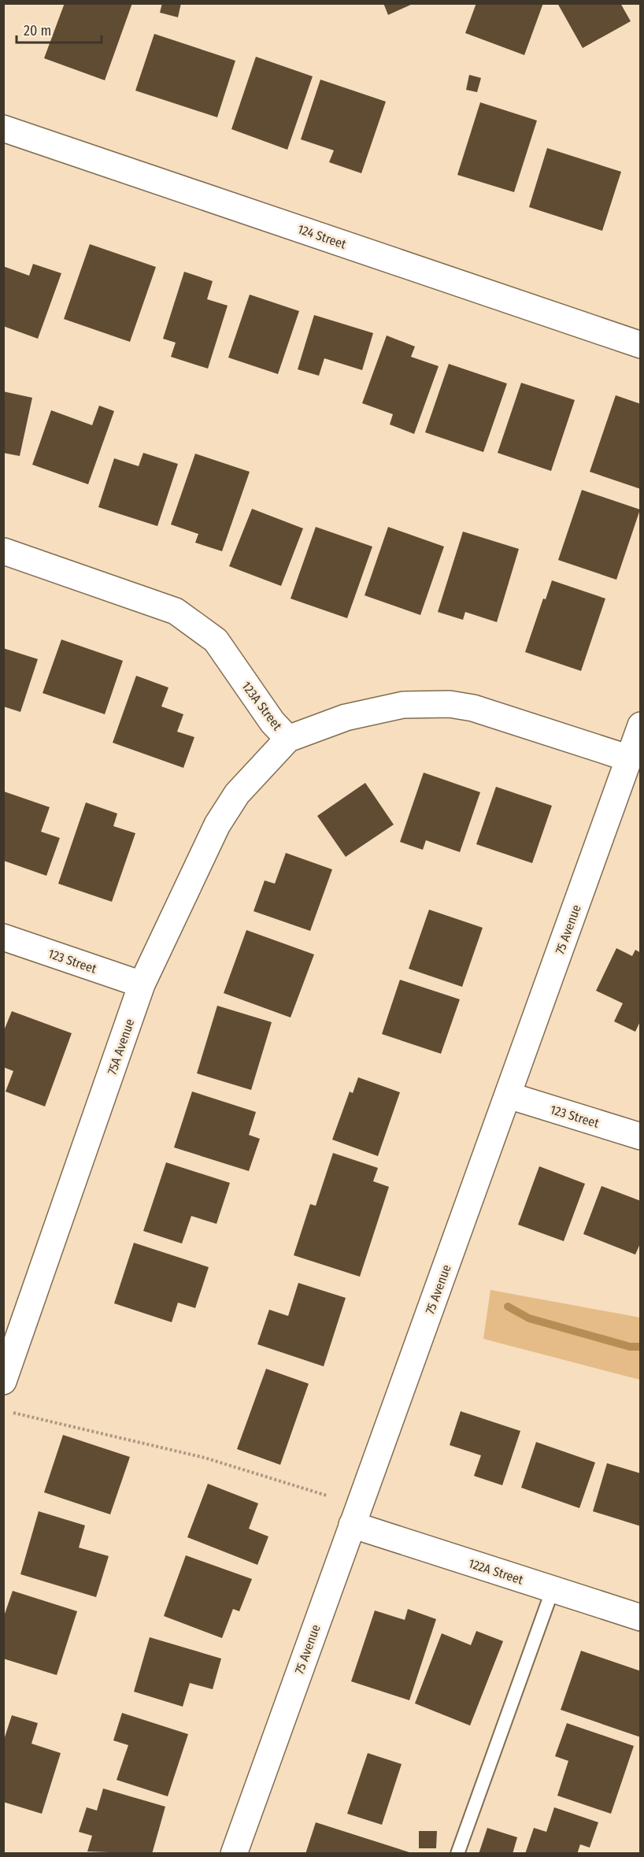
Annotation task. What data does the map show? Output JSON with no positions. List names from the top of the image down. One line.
{"streets":{"street":["124 Street","123A Street","75 Avenue","123 Street","75A Avenue","122A Street"]},"crossings":[["123A Street","75 Avenue"],["123A Street","75A Avenue"],["75 Avenue","123 Street"],["75 Avenue","122A Street"],["123 Street","75A Avenue"]],"scale_bar":"20 m"}
